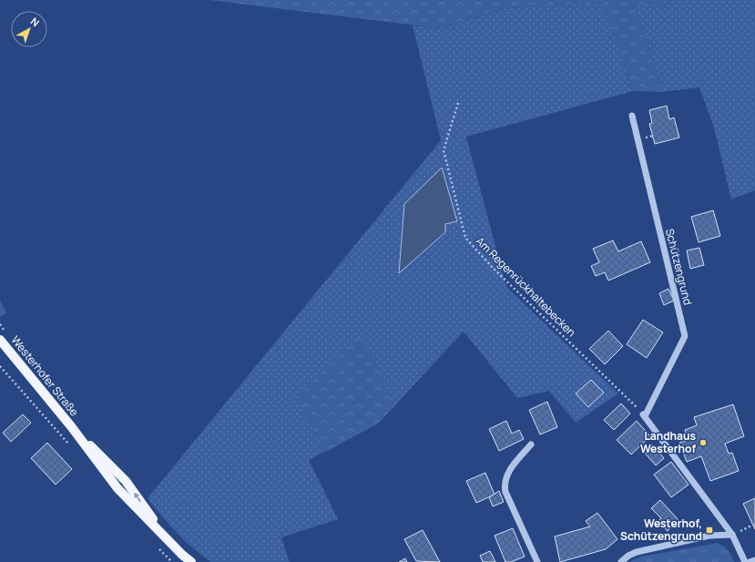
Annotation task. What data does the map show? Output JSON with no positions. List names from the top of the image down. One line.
{"streets":{"main road":["Westerhofer Straße"],"street":["Schützengrund"],"path":["Am Regenrückhaltebecken"]},"crossings":[["Schützengrund","Am Regenrückhaltebecken"]],"places":{"other":["Landhaus Westerhof"],"transit":["Westerhof, Schützengrund"]},"north":"top right"}
